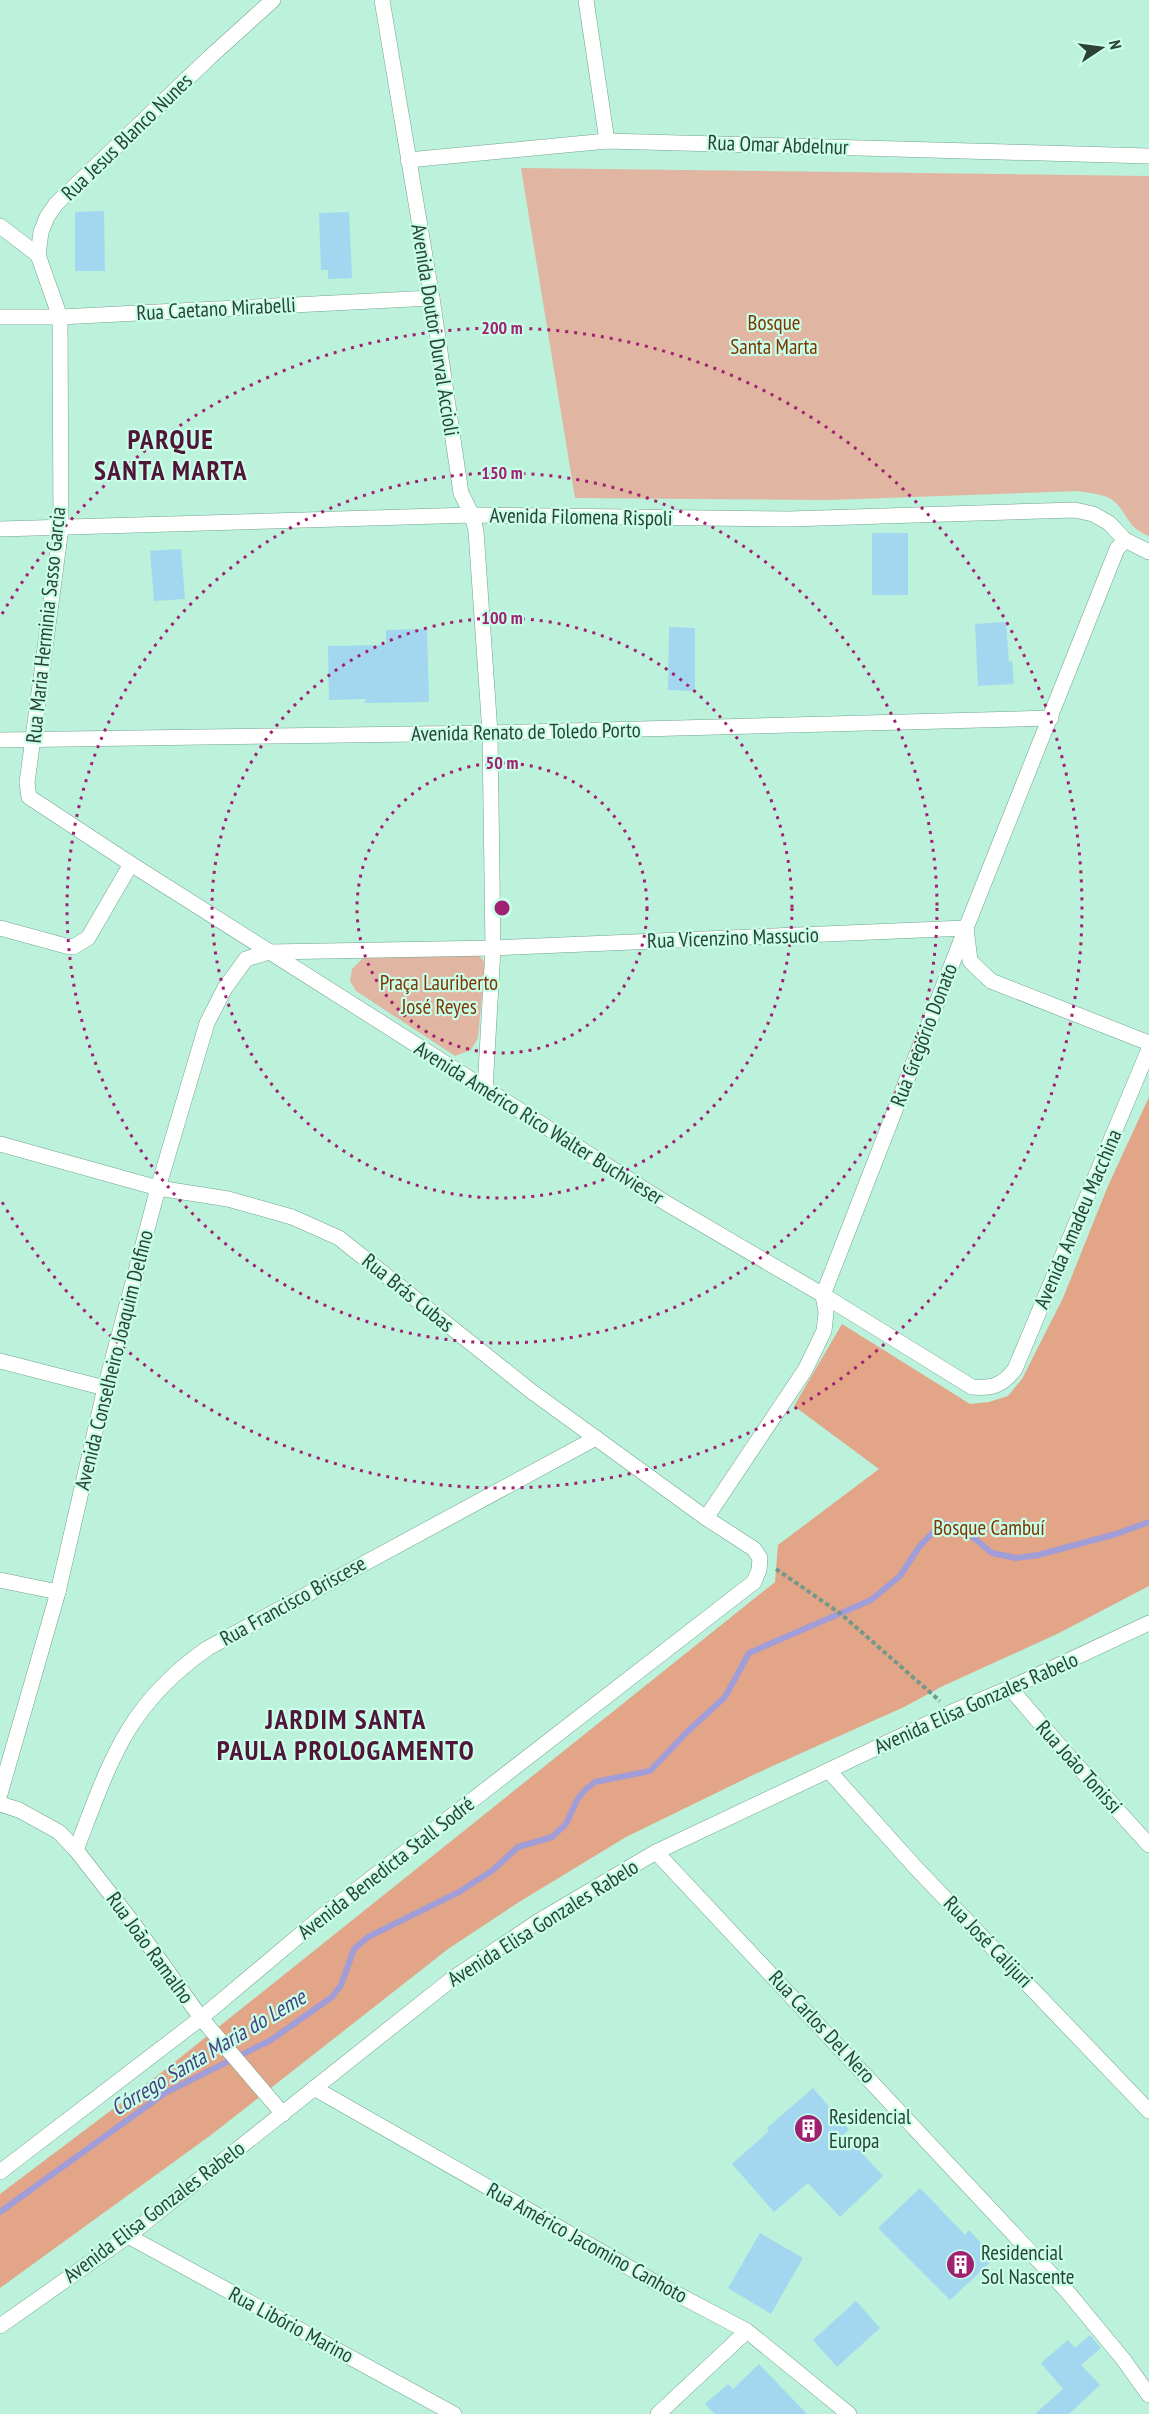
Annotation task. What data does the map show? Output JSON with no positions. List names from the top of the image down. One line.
{"streets":{"street":["Rua Jesus Blanco Nunes","Rua Omar Abdelnur","Rua Caetano Mirabelli","Avenida Doutor Durval Accioli","Avenida Filomena Rispoli","Rua Maria Herminia Sasso Garcia","Avenida Renato de Toledo Porto","Rua Vicenzino Massucio","Rua Gregório Donato","Avenida Américo Rico Walter Buchvieser","Avenida Amadeu Macchina","Rua Brás Cubas","Avenida Conselheiro Joaquim Delfino","Rua Francisco Briscese","Avenida Elisa Gonzales Rabelo","Rua João Tonissi","Avenida Benedicta Stall Sodré","Rua José Calijuri","Rua João Ramalho","Rua Carlos Del Nero","Rua Américo Jacomino Canhoto","Rua Libório Marino"]},"crossings":[["Rua Jesus Blanco Nunes","Rua Maria Herminia Sasso Garcia"],["Rua Omar Abdelnur","Avenida Doutor Durval Accioli"],["Rua Caetano Mirabelli","Avenida Doutor Durval Accioli"],["Rua Caetano Mirabelli","Rua Maria Herminia Sasso Garcia"],["Avenida Doutor Durval Accioli","Avenida Filomena Rispoli"],["Avenida Doutor Durval Accioli","Avenida Renato de Toledo Porto"],["Avenida Doutor Durval Accioli","Rua Vicenzino Massucio"],["Avenida Doutor Durval Accioli","Avenida Américo Rico Walter Buchvieser"],["Avenida Filomena Rispoli","Rua Maria Herminia Sasso Garcia"],["Avenida Filomena Rispoli","Rua Gregório Donato"],["Rua Maria Herminia Sasso Garcia","Avenida Renato de Toledo Porto"],["Rua Maria Herminia Sasso Garcia","Avenida Américo Rico Walter Buchvieser"],["Avenida Renato de Toledo Porto","Rua Gregório Donato"],["Rua Vicenzino Massucio","Rua Gregório Donato"],["Rua Vicenzino Massucio","Avenida Américo Rico Walter Buchvieser"],["Rua Vicenzino Massucio","Avenida Conselheiro Joaquim Delfino"],["Rua Gregório Donato","Avenida Américo Rico Walter Buchvieser"],["Rua Gregório Donato","Rua Brás Cubas"],["Avenida Américo Rico Walter Buchvieser","Avenida Amadeu Macchina"],["Avenida Américo Rico Walter Buchvieser","Avenida Conselheiro Joaquim Delfino"],["Rua Brás Cubas","Avenida Conselheiro Joaquim Delfino"],["Rua Brás Cubas","Rua Francisco Briscese"],["Rua Brás Cubas","Avenida Benedicta Stall Sodré"],["Rua Francisco Briscese","Rua João Ramalho"],["Avenida Elisa Gonzales Rabelo","Rua João Tonissi"],["Avenida Elisa Gonzales Rabelo","Rua José Calijuri"],["Avenida Elisa Gonzales Rabelo","Rua João Ramalho"],["Avenida Elisa Gonzales Rabelo","Rua Carlos Del Nero"],["Avenida Elisa Gonzales Rabelo","Rua Américo Jacomino Canhoto"],["Avenida Elisa Gonzales Rabelo","Rua Libório Marino"],["Avenida Benedicta Stall Sodré","Rua João Ramalho"]],"districts":["PARQUE SANTA MARTA","JARDIM SANTA PAULA PROLOGAMENTO"],"water":["Córrego Santa Maria do Leme"],"parks":["Bosque Santa Marta","Praça Lauriberto José Reyes","Bosque Cambuí"],"places":{"building":["Residencial Europa","Residencial Sol Nascente"]},"north":"right","rings":["200 m","150 m","100 m","50 m"]}
